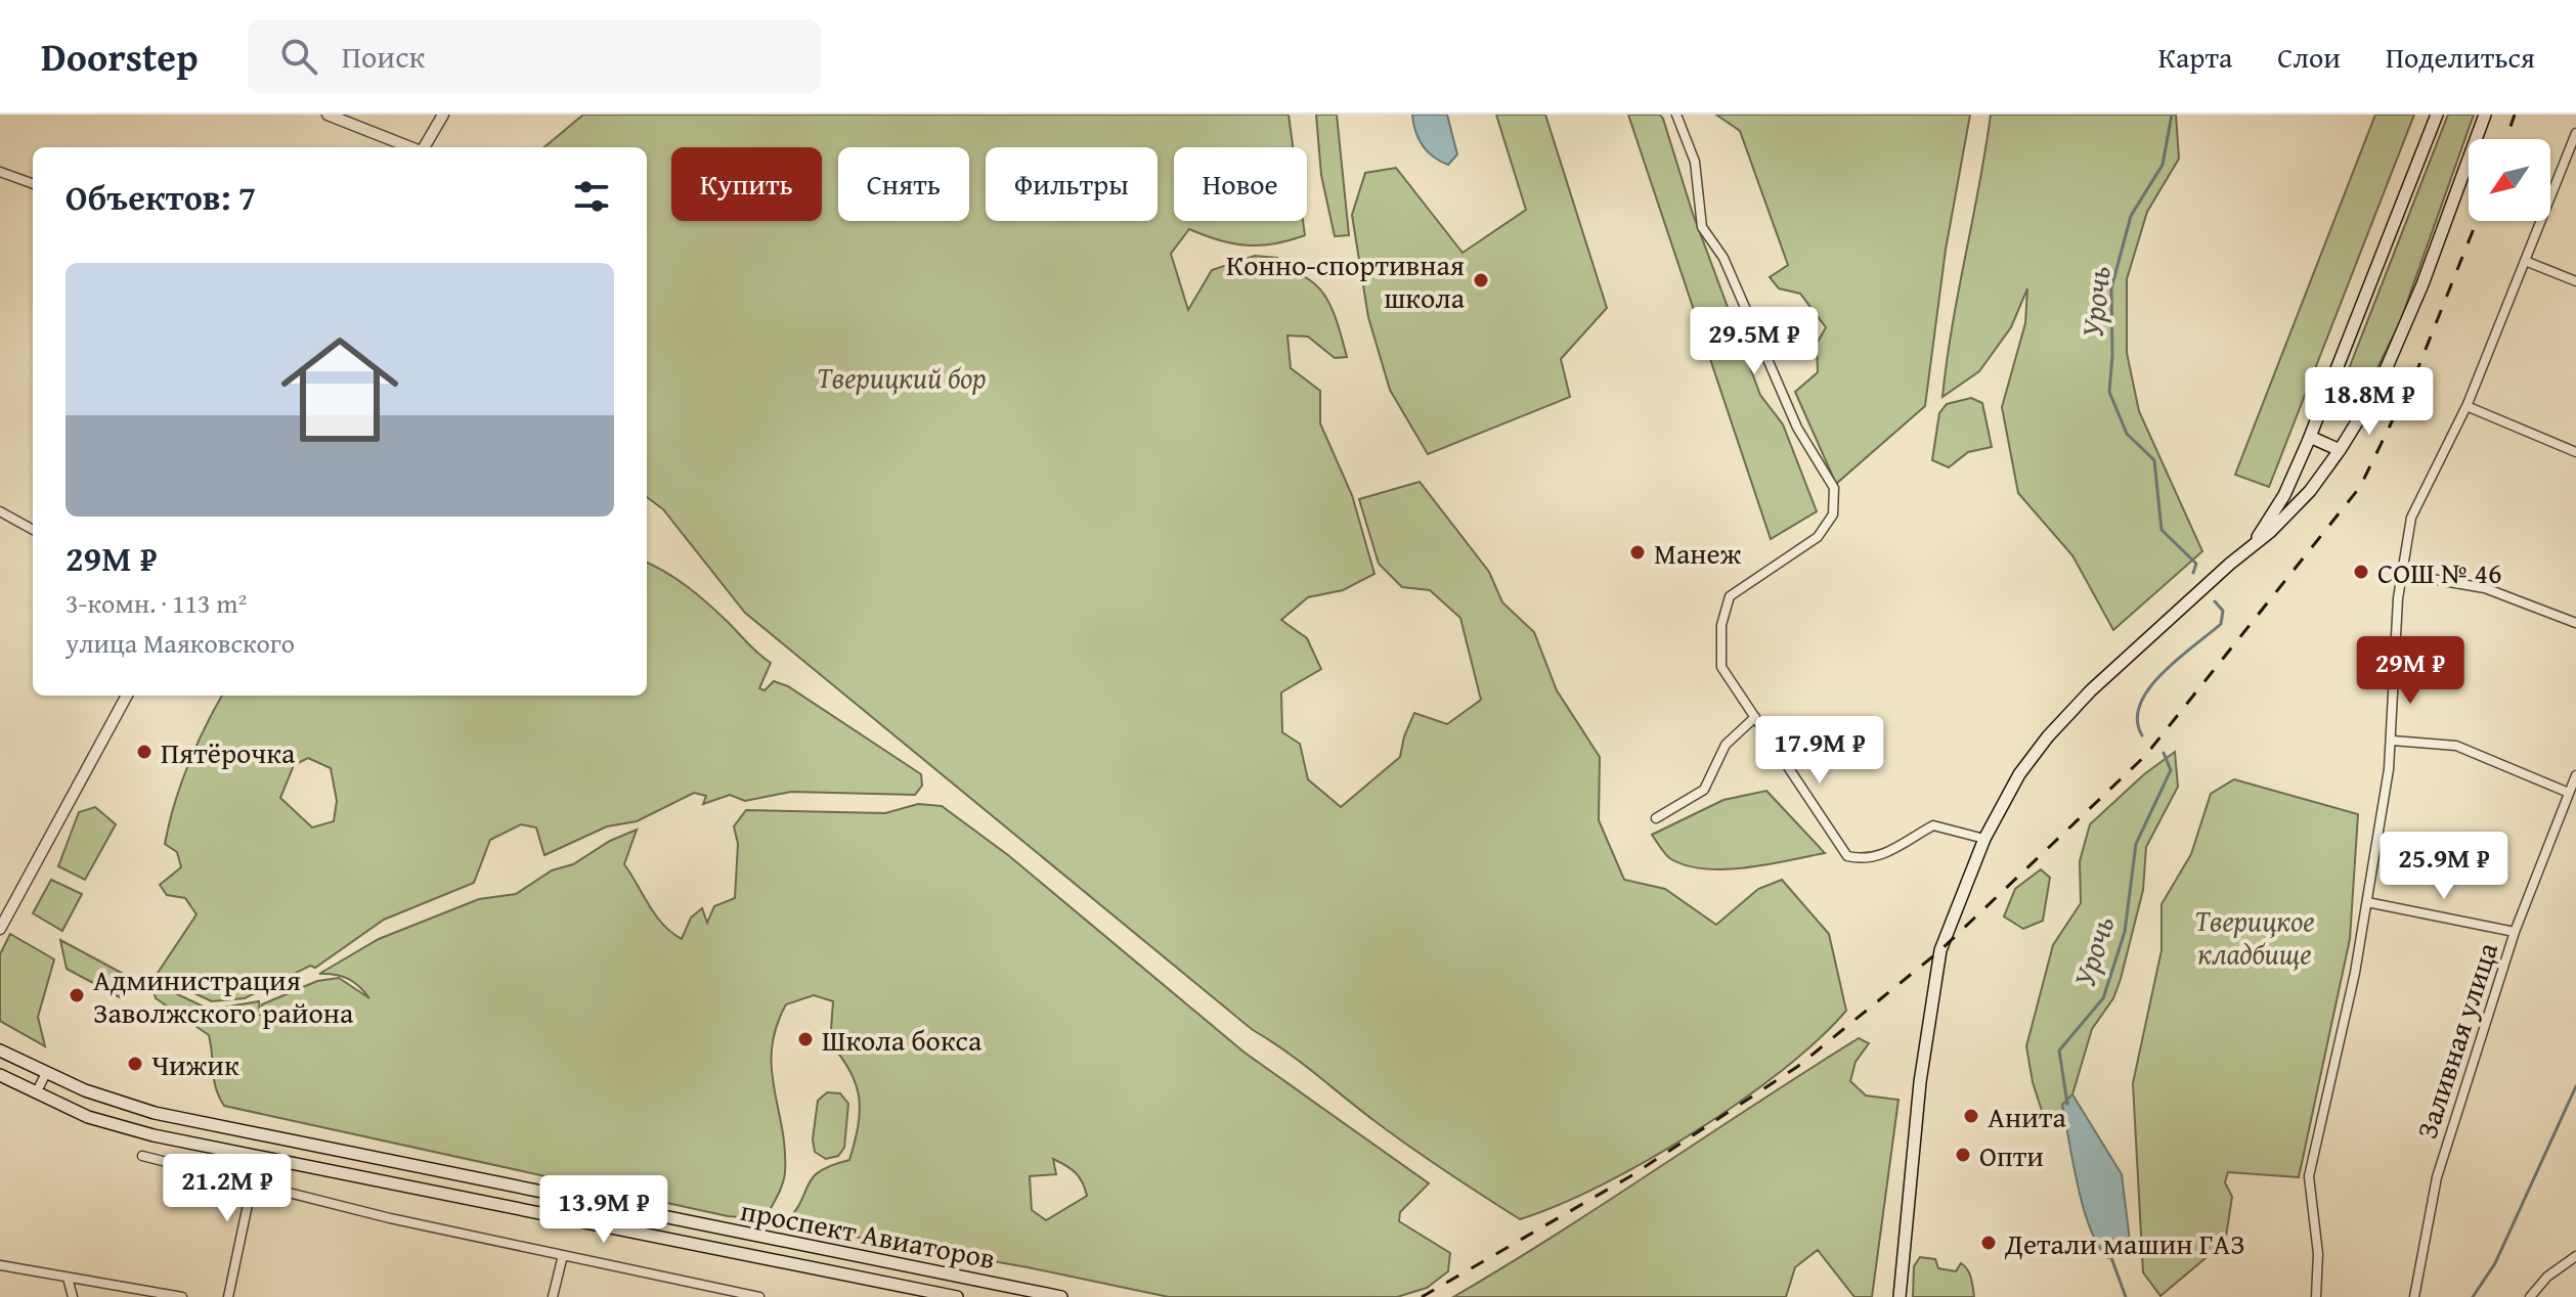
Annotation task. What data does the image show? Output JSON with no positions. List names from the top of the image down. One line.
{"streets":{"main road":["проспект Авиаторов"],"street":["Заливная улица"]},"water":["Урочь"],"parks":["Тверицкий бор","Тверицкое кладбище"],"places":["Конно-спортивная школа","Манеж","СОШ № 46","Пятёрочка","Администрация Заволжского района","Школа бокса","Чижик","Анита","Опти","Детали машин ГАЗ"],"north":"bottom left","page":{"header":"Doorstep","search":"Поиск","nav":["Карта","Слои","Поделиться"],"chip":["Купить","Снять","Фильтры","Новое"],"heading":"Объектов: 7","list":[{"name":"29M ₽","note":"3-комн. · 113 m² · улица Маяковского"}],"price":["29.5M ₽","18.8M ₽","29M ₽","17.9M ₽","25.9M ₽","21.2M ₽","13.9M ₽"]}}
